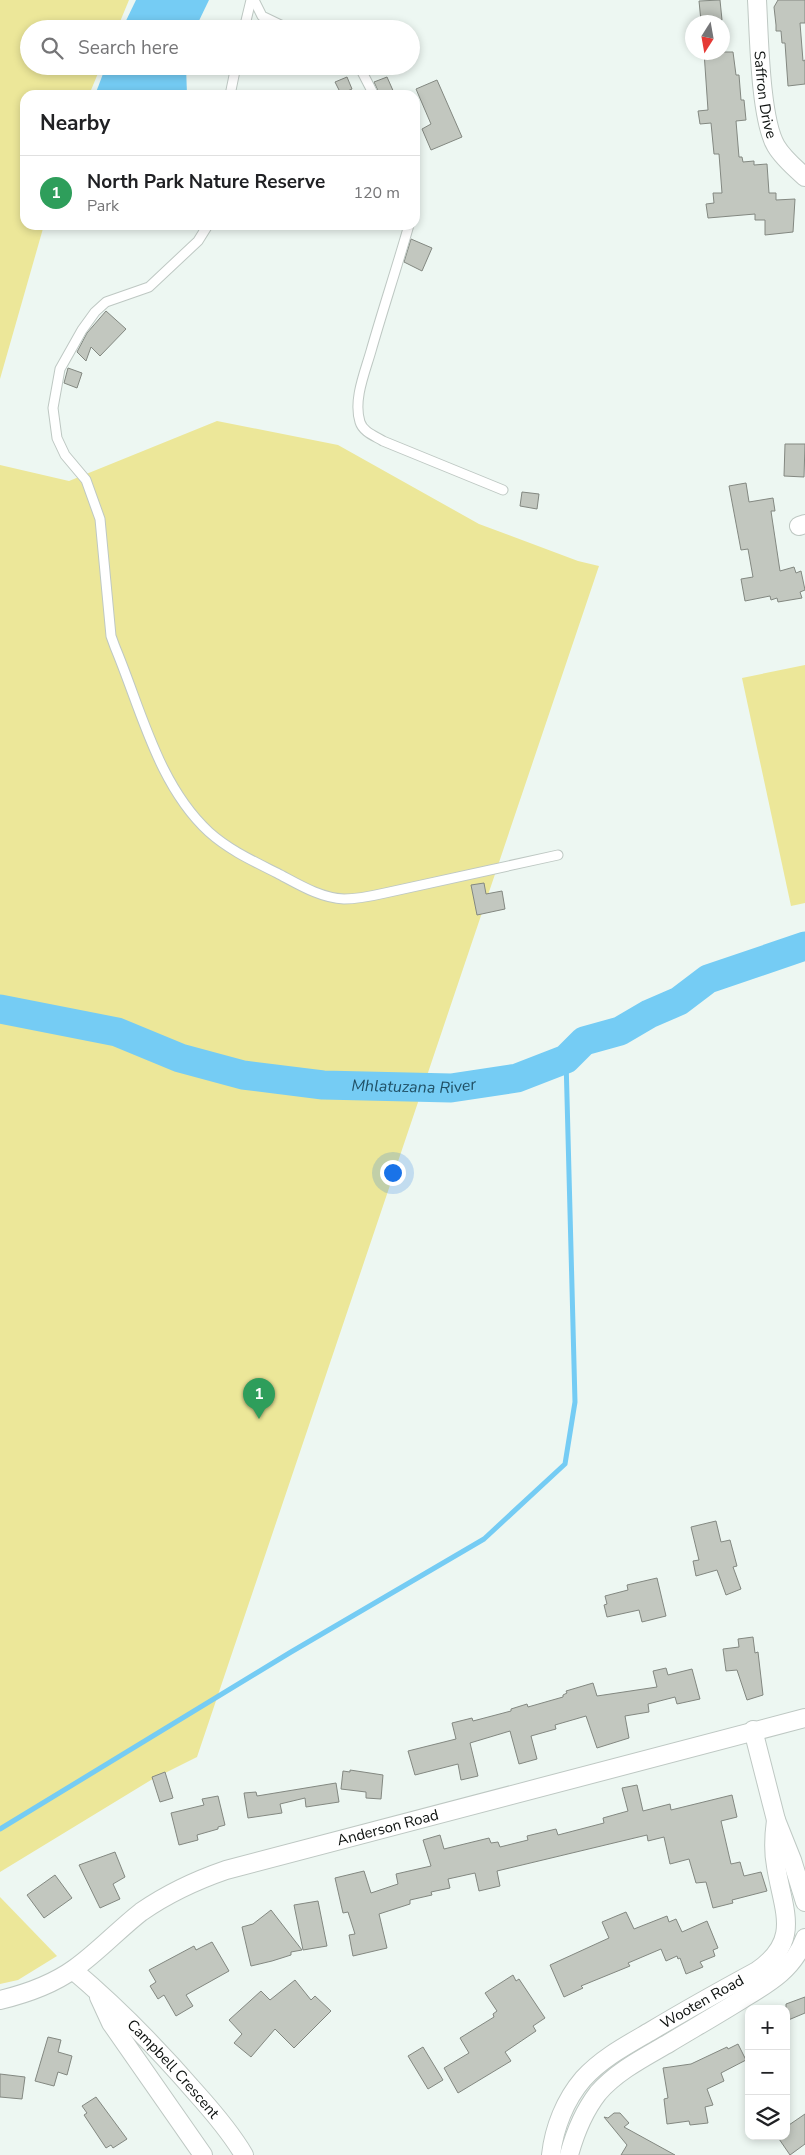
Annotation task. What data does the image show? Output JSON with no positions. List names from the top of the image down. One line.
{"streets":{"street":["Saffron Drive","Anderson Road","Wooten Road","Campbell Crescent"]},"crossings":[["Anderson Road","Wooten Road"],["Anderson Road","Campbell Crescent"]],"water":["Mhlatuzana River"],"north":"bottom","page":{"search":"Search here","heading":"Nearby","list":[{"mark":"1","name":"North Park Nature Reserve","note":"Park","value":"120 m"}],"pins":"1","map_buttons":["+","−"]}}
